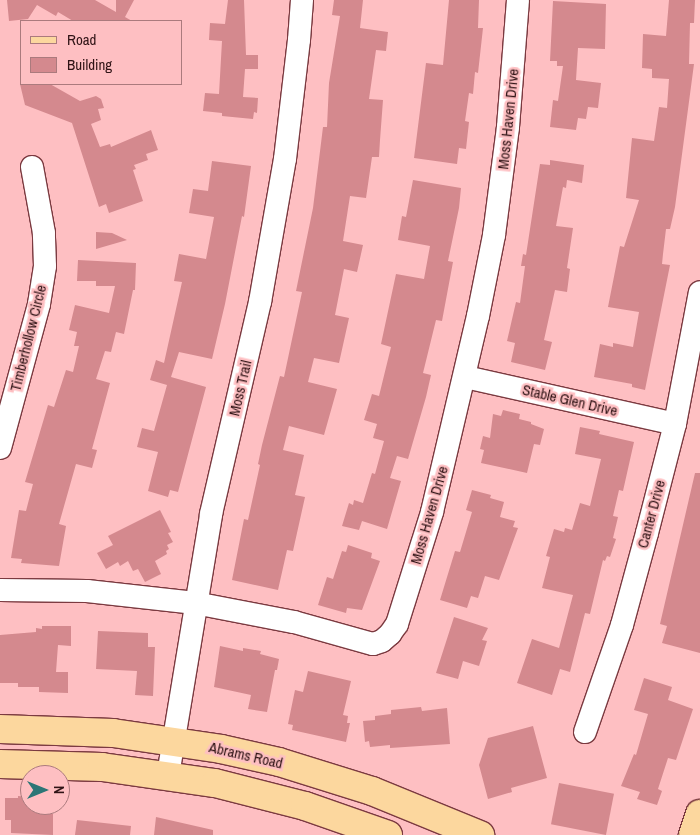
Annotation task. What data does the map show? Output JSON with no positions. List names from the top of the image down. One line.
{"streets":{"main road":["Abrams Road"],"street":["Moss Haven Drive","Timberhollow Circle","Moss Trail","Stable Glen Drive","Canter Drive"]},"crossings":[["Moss Haven Drive","Moss Trail"],["Moss Haven Drive","Stable Glen Drive"],["Moss Trail","Abrams Road"],["Stable Glen Drive","Canter Drive"]],"legend":["Road","Building"],"north":"right"}
